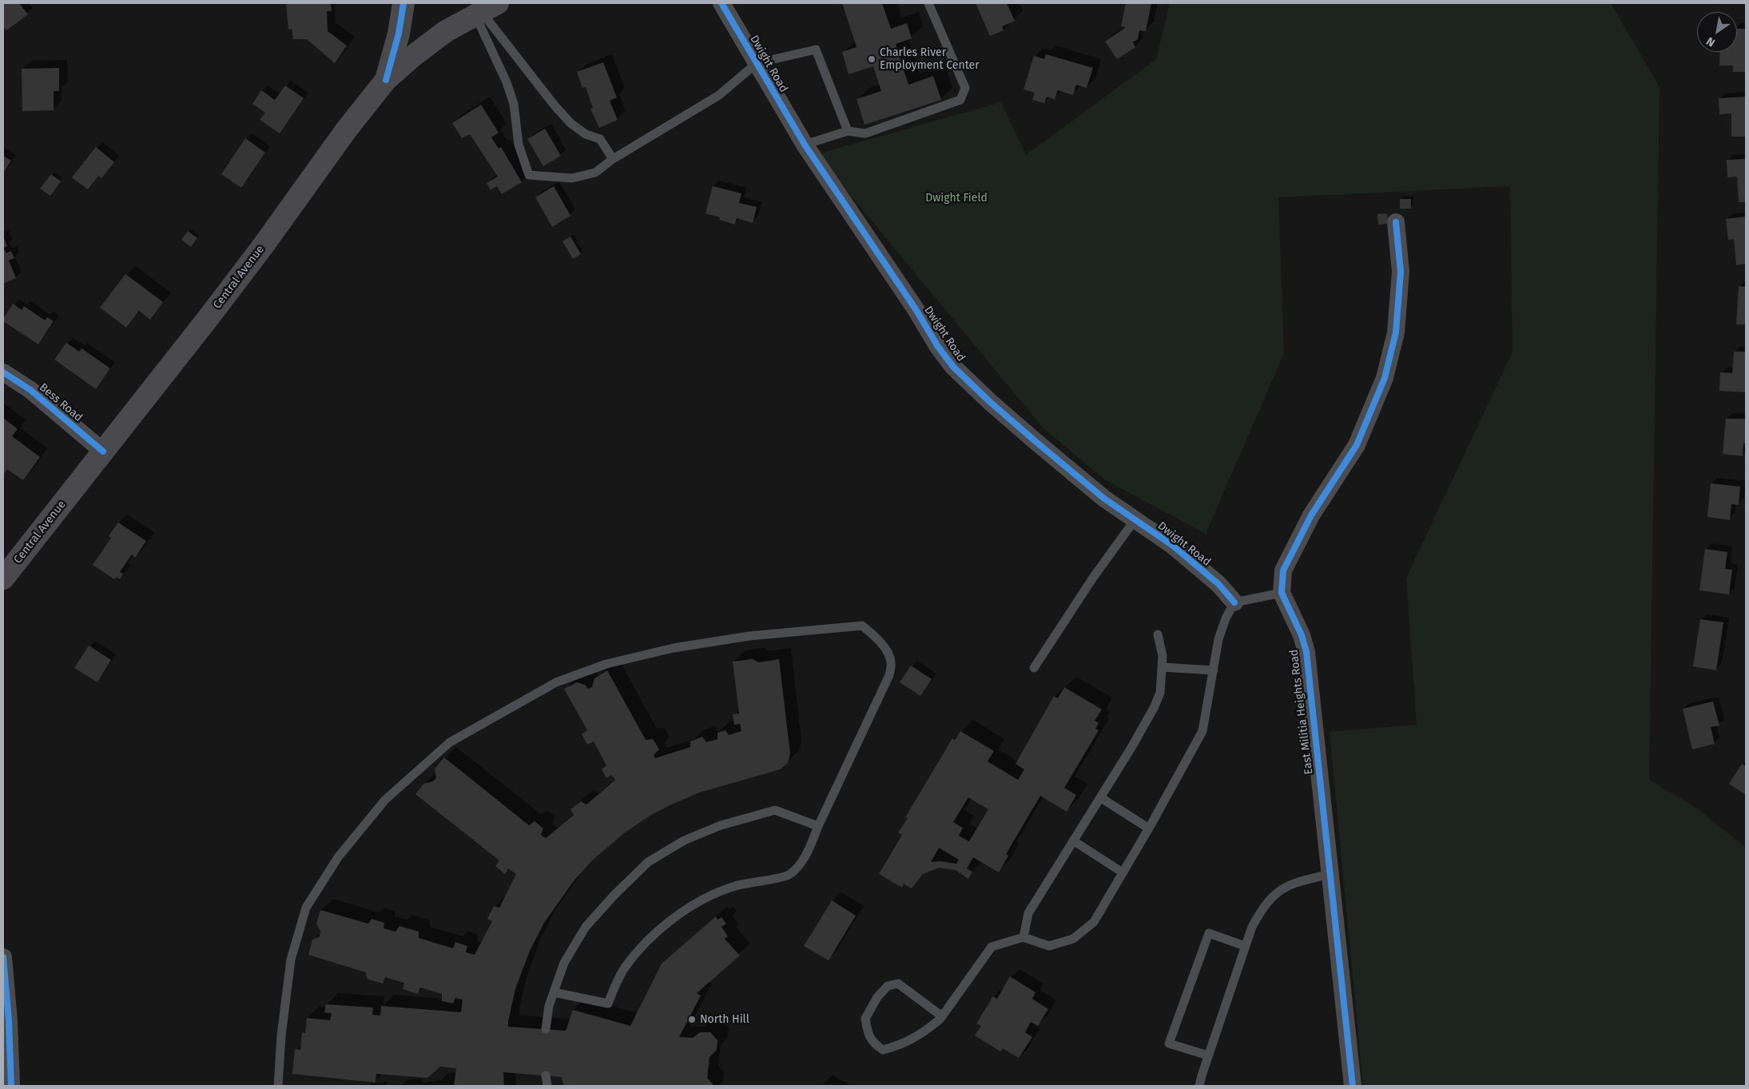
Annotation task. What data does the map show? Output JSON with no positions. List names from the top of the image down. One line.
{"streets":{"main road":["Central Avenue"],"street":["Dwight Road","Bess Road","East Militia Heights Road"]},"crossings":[["Central Avenue","Bess Road"]],"parks":["Dwight Field"],"places":["Charles River Employment Center","North Hill"],"north":"bottom left"}
